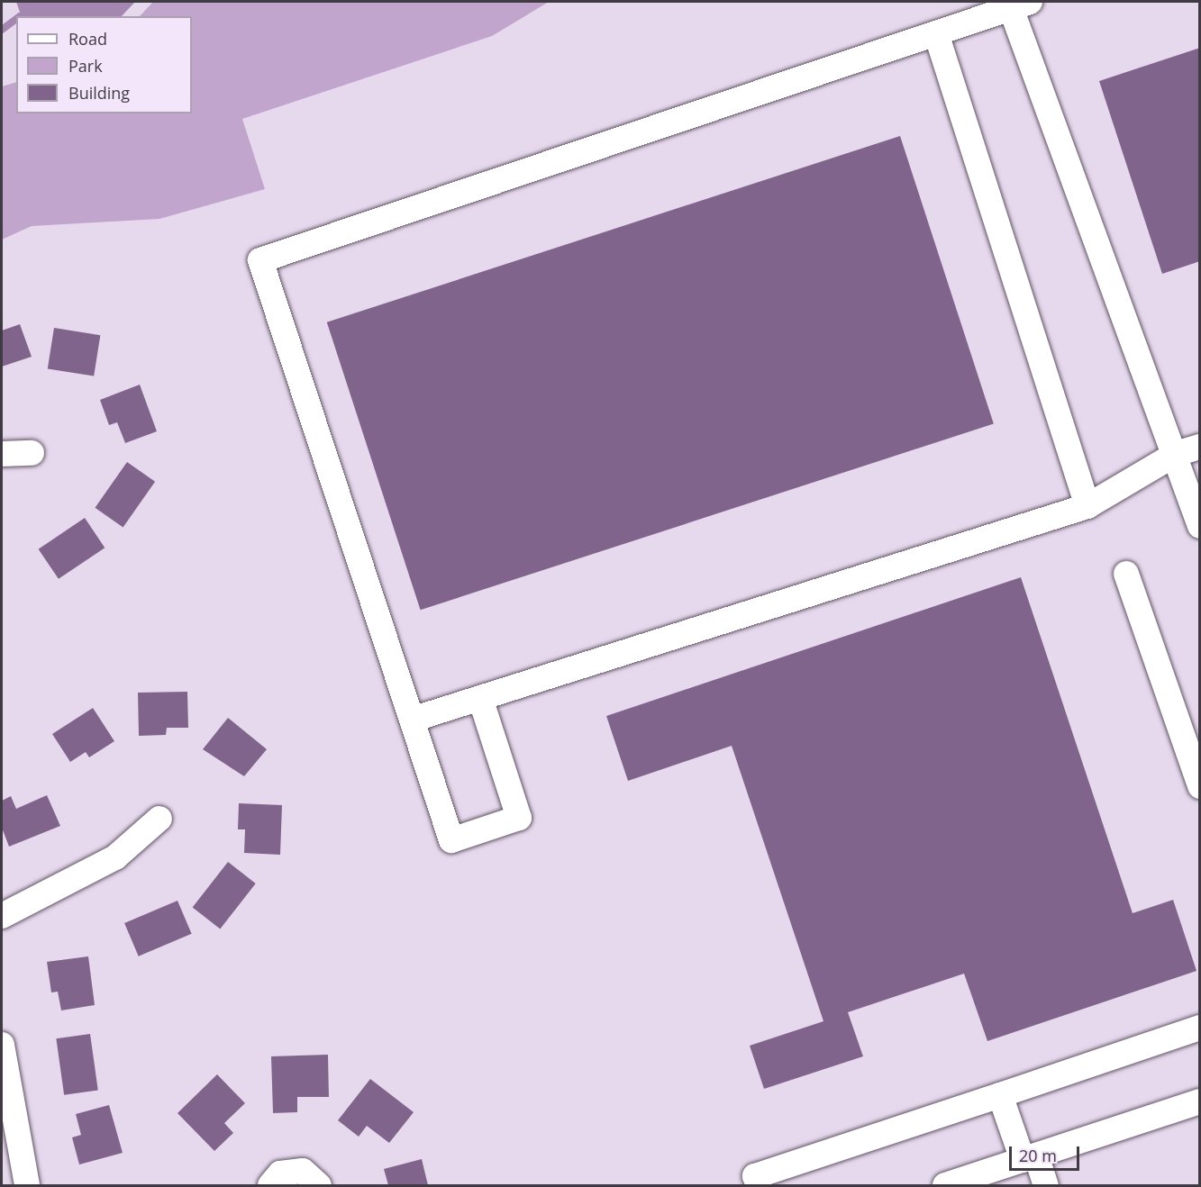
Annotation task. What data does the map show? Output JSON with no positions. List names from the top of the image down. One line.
{"legend":["Road","Park","Building"],"scale_bar":"20 m"}
